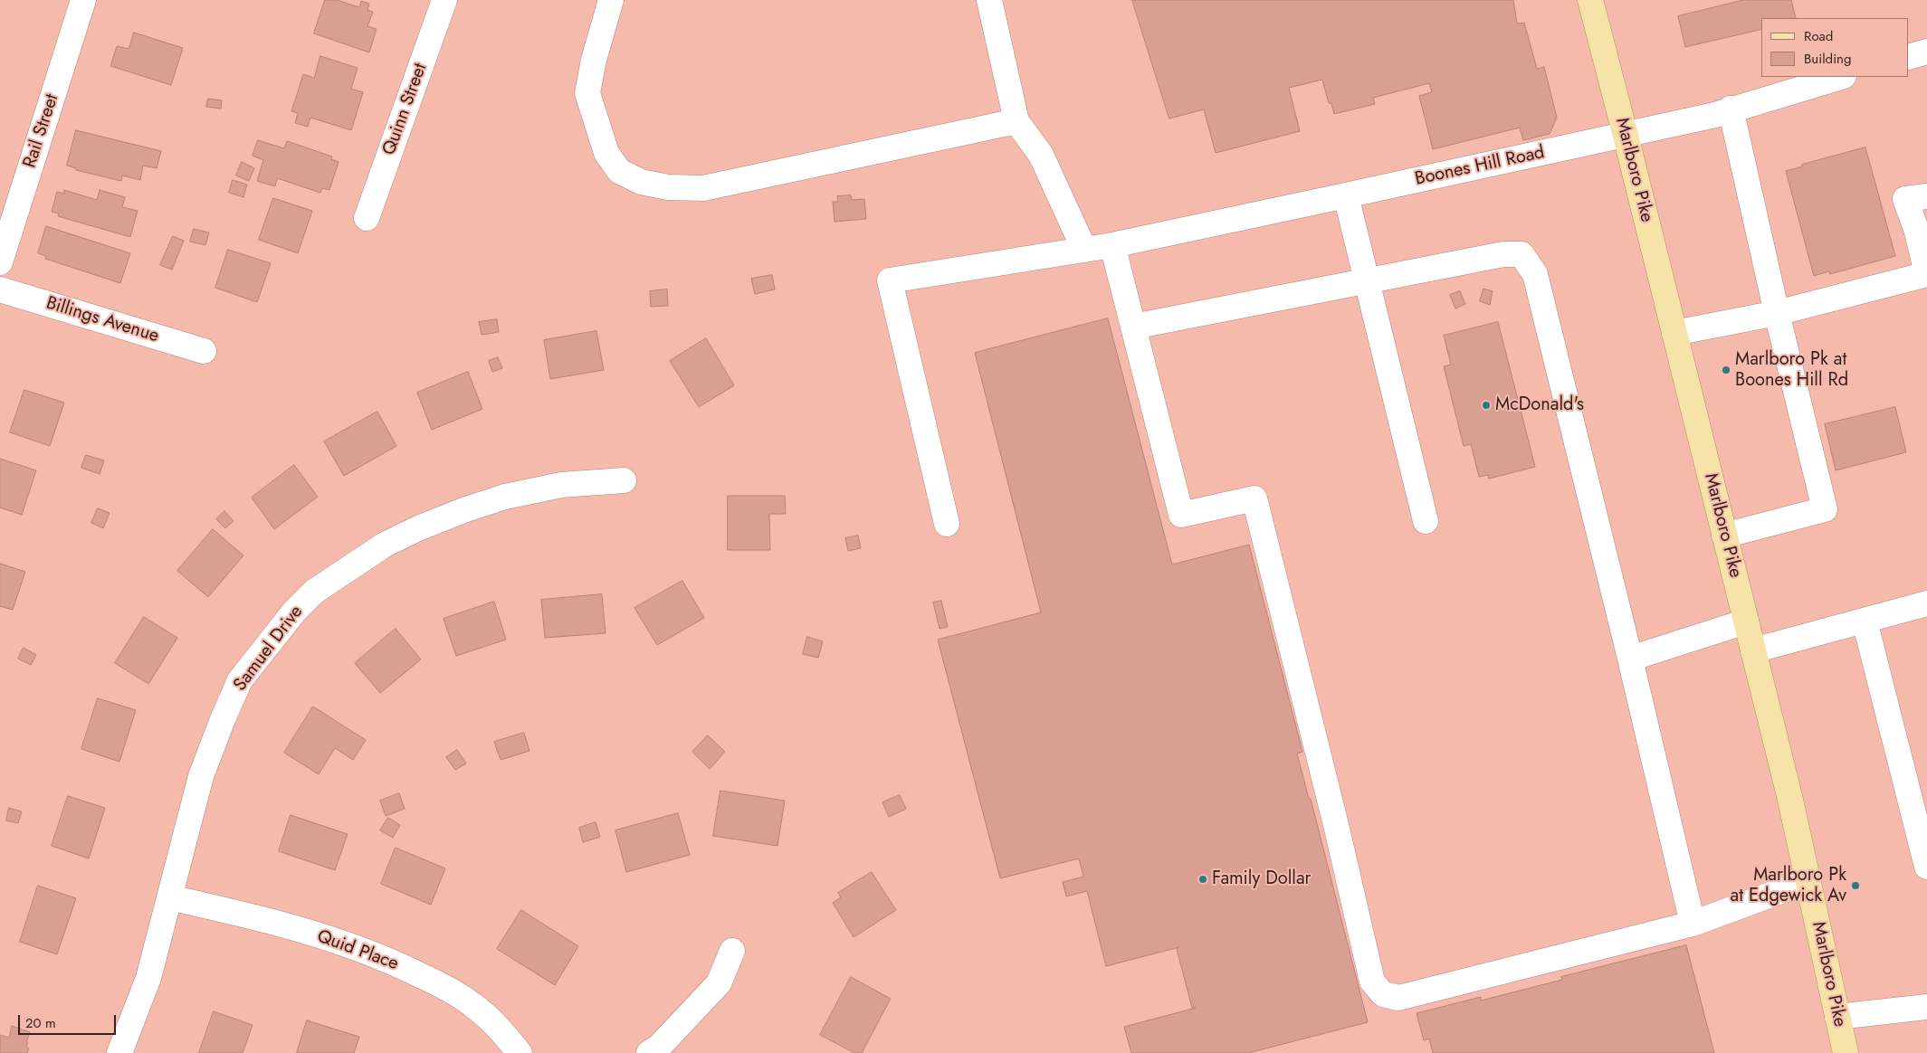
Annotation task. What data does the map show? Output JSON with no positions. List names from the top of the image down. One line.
{"streets":{"main road":["Marlboro Pike"],"street":["Quinn Street","Rail Street","Boones Hill Road","Billings Avenue","Samuel Drive","Quid Place"]},"crossings":[["Boones Hill Road","Marlboro Pike"],["Samuel Drive","Quid Place"]],"places":["Marlboro Pk at Boones Hill Rd","McDonald's","Family Dollar","Marlboro Pk at Edgewick Av"],"legend":["Road","Building"],"scale_bar":"20 m"}
